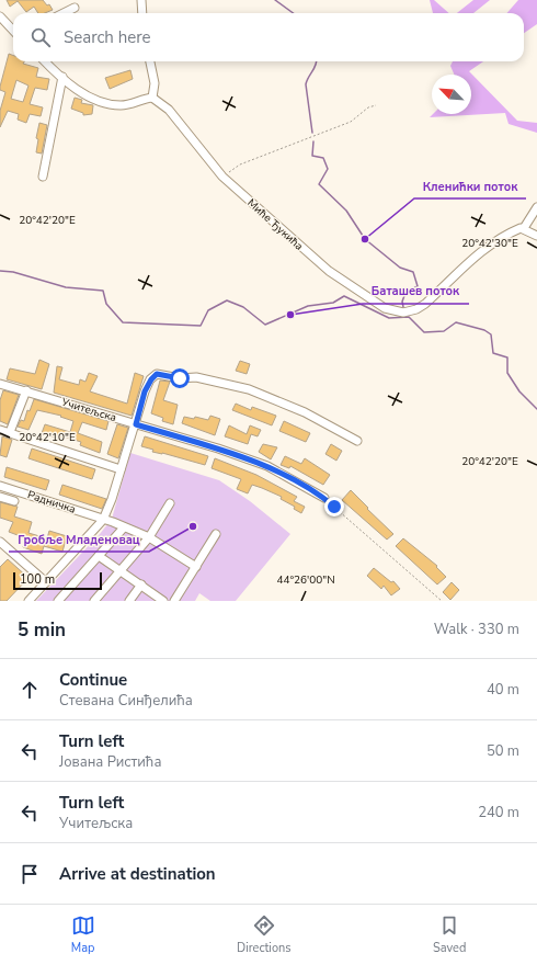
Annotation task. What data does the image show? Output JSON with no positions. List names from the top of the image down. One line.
{"streets":{"street":["Миће Ђукића","Учитељска","Радничка"]},"places":["Кленићки поток","Баташев поток","Гробље Младеновац"],"scale_bar":"100 m","north":"top left","page":{"search":"Search here","scale":"100 m","heading":["5 min","Walk · 330 m"],"list":[["Continue","Стевана Синђелића","40 m"],["Turn left","Јована Ристића","50 m"],["Turn left","Учитељска","240 m"],"Arrive at destination"],"nav":["Map","Directions","Saved"]},"coordinates":["20°42'20\"E","20°42'30\"E","20°42'10\"E","44°26'00\"N"]}
